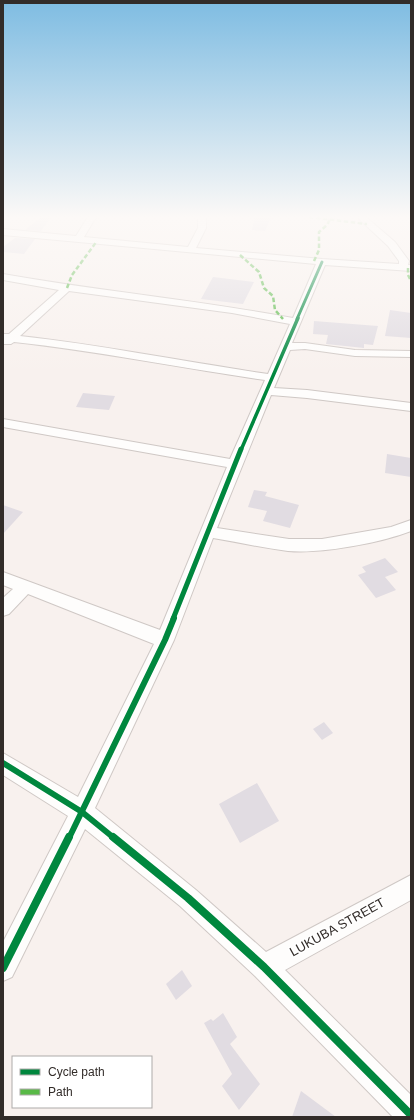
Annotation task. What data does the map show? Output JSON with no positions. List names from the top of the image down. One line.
{"streets":{"street":["LUKUBA STREET"]},"legend":["Cycle path","Path"]}
